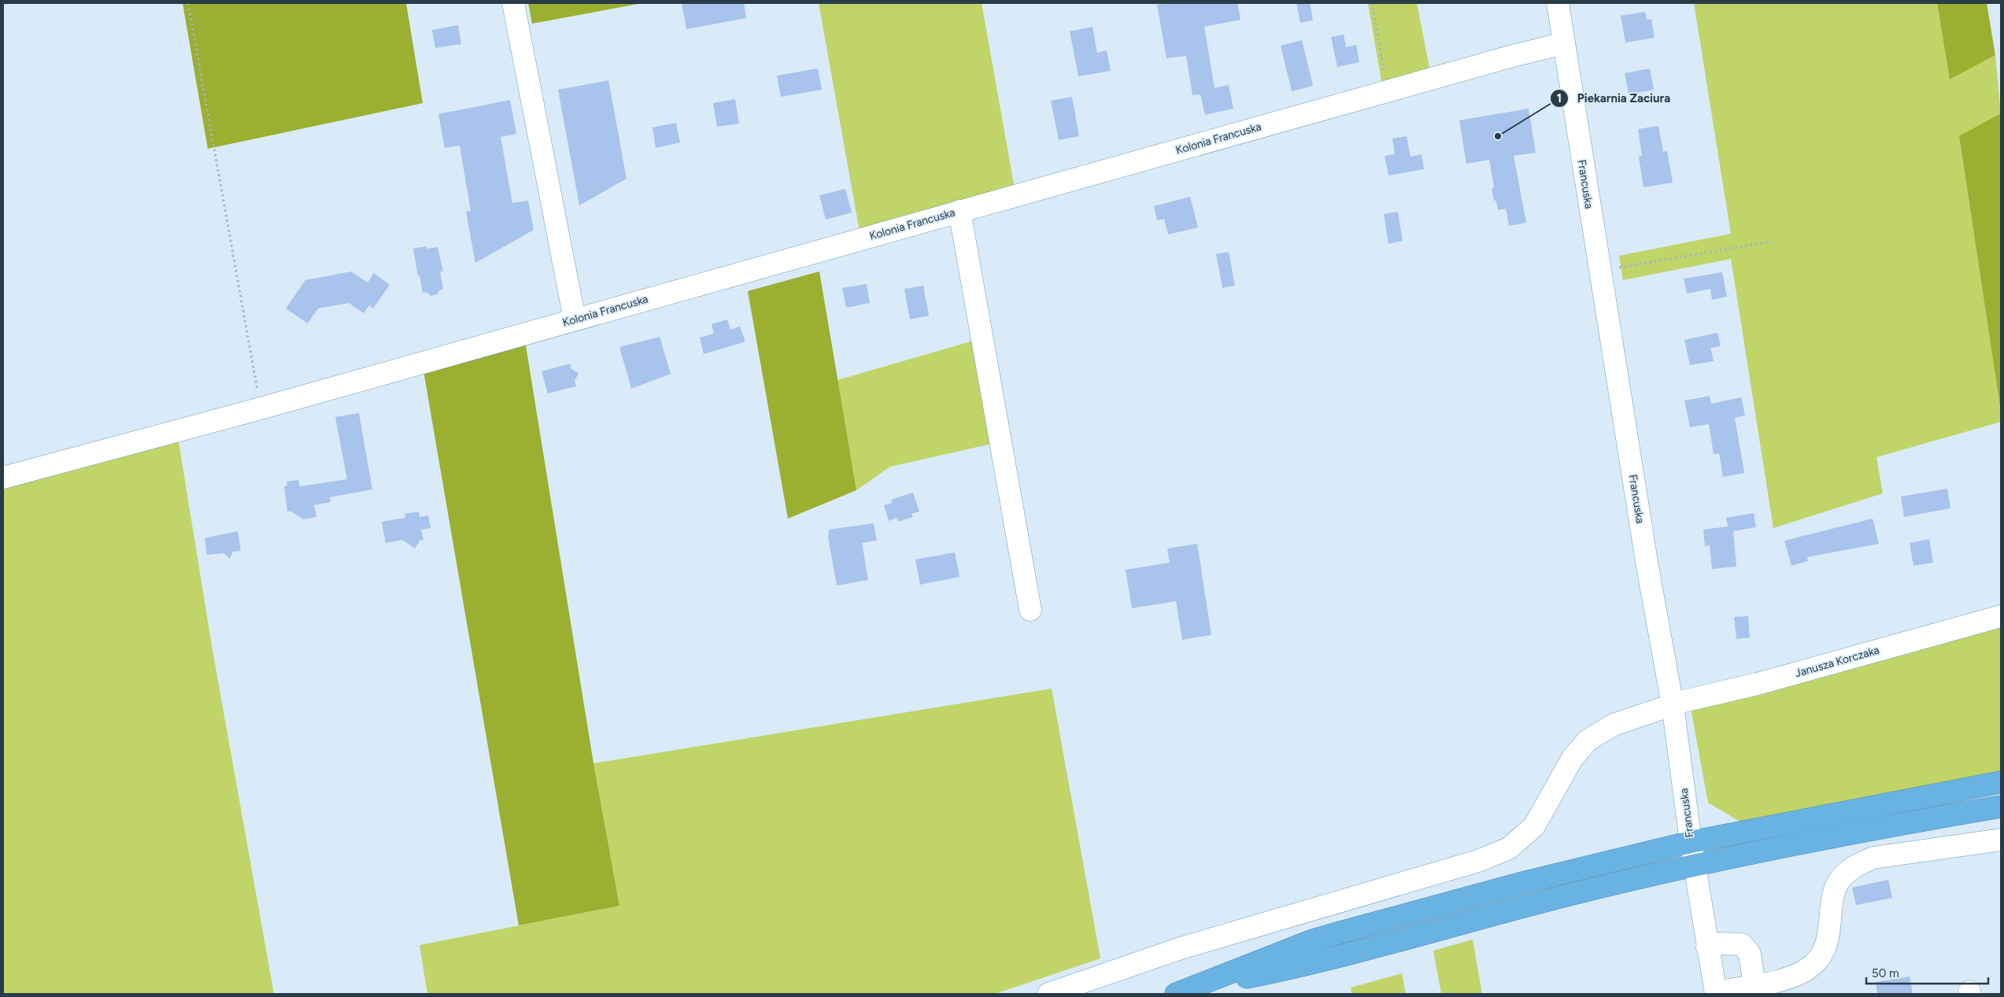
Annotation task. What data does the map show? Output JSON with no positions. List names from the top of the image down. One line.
{"streets":{"street":["Kolonia Francuska","Francuska","Janusza Korczaka"]},"crossings":[["Kolonia Francuska","Francuska"],["Francuska","Janusza Korczaka"]],"places":["Piekarnia Zaciura"],"scale_bar":"50 m"}
